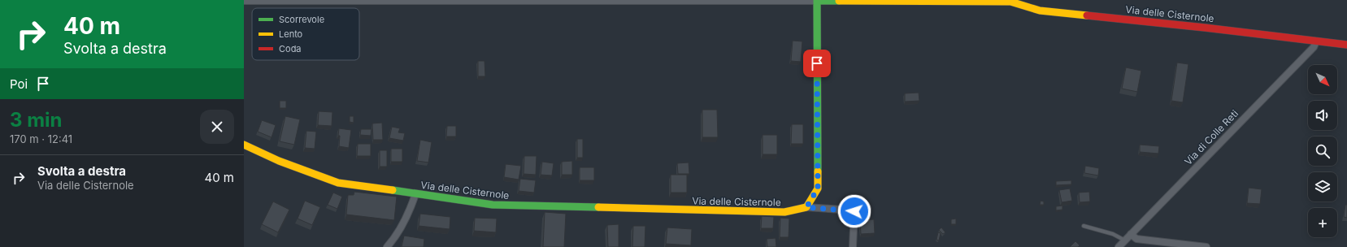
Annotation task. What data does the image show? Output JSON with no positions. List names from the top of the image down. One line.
{"streets":{"street":["Via delle Cisternole","Via di Colle Reti"]},"crossings":[["Via delle Cisternole","Via di Colle Reti"]],"legend":["Scorrevole","Lento","Coda"],"north":"bottom right","page":{"turn":["40 m","Svolta a destra"],"map_buttons":"+","then":"Poi","heading":["3 min","170 m · 12:41"],"list":[{"name":"Svolta a destra","note":"Via delle Cisternole","value":"40 m"}]}}
